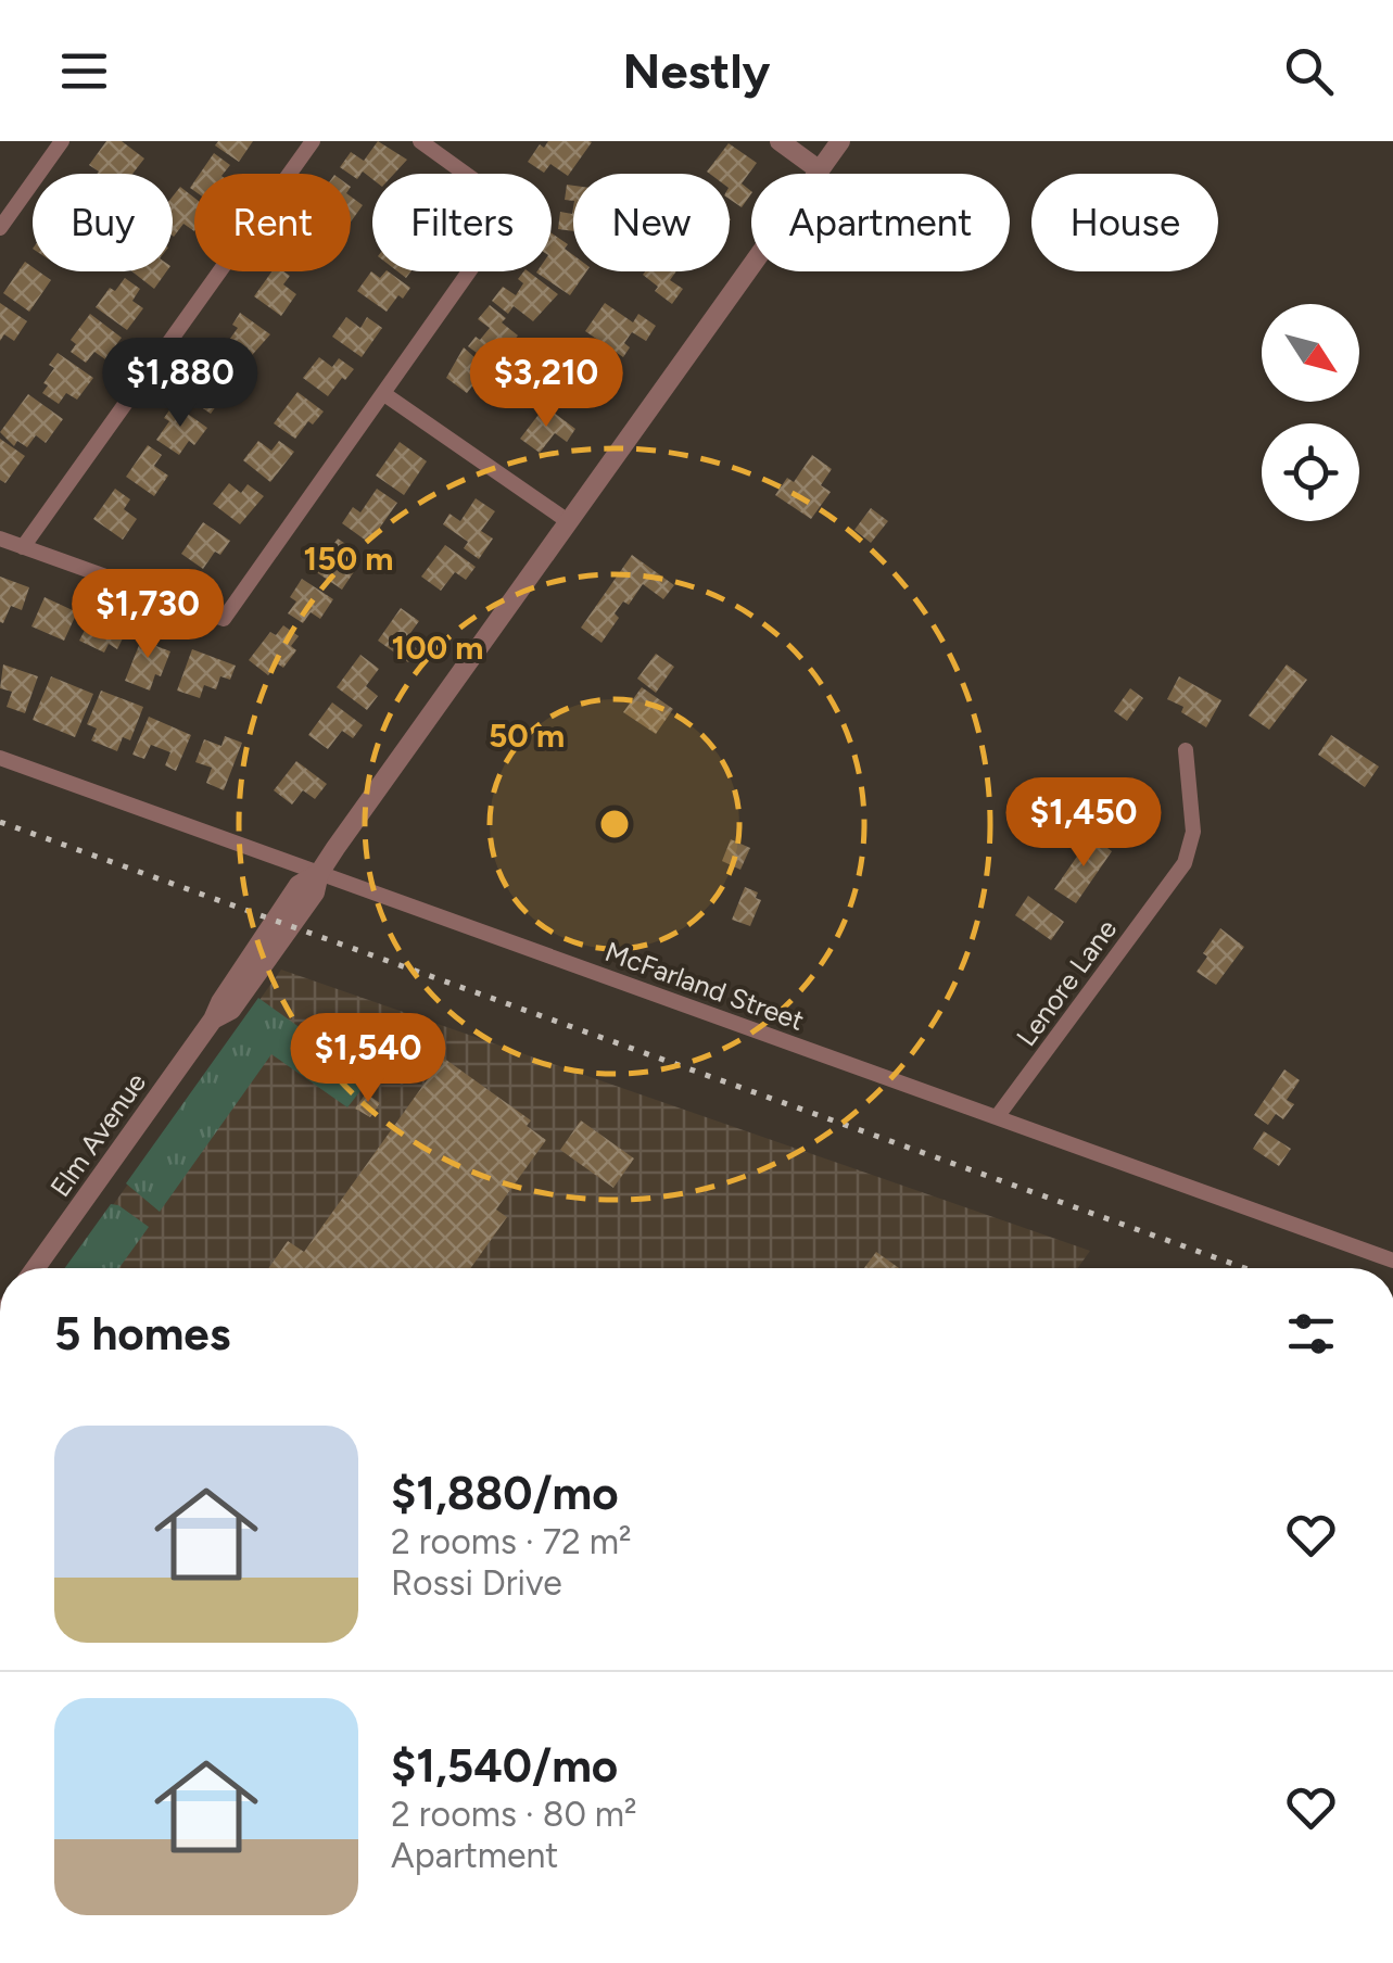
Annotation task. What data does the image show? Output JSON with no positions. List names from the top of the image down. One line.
{"streets":{"street":["Lenore Lane","McFarland Street","Elm Avenue"]},"crossings":[["Lenore Lane","McFarland Street"],["McFarland Street","Elm Avenue"]],"north":"bottom right","page":{"header":"Nestly","chip":["Buy","Rent","Filters","New","Apartment","House"],"price":["$1,880","$3,210","$1,730","$1,450","$1,540"],"heading":"5 homes","list":[{"name":"$1,880/mo","note":"2 rooms · 72 m² · Rossi Drive"},{"name":"$1,540/mo","note":"2 rooms · 80 m² · Apartment"}]},"rings":["150 m","100 m","50 m"]}
